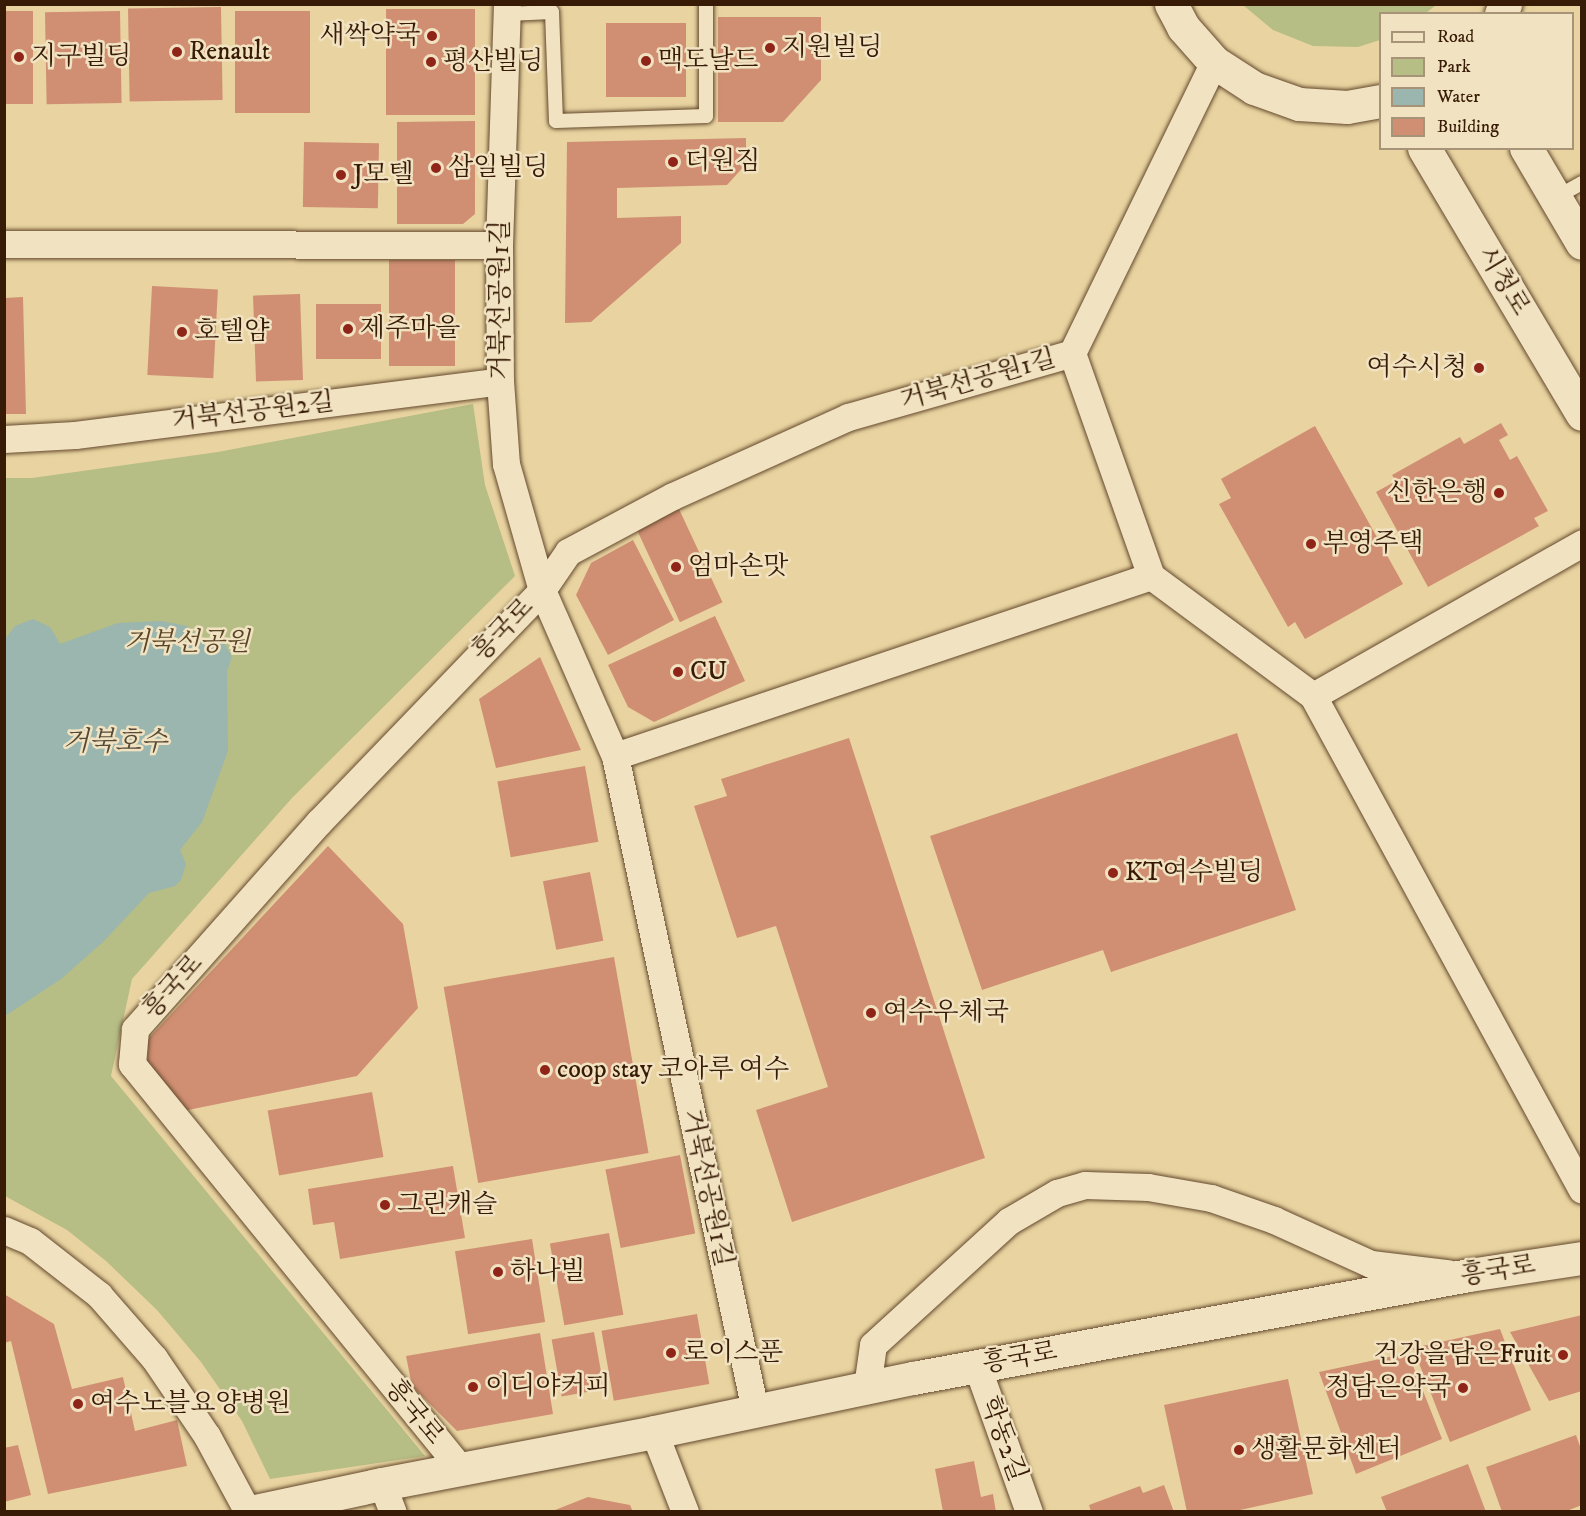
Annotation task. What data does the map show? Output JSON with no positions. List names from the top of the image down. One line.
{"streets":{"street":["시청로","거북선공원1길","거북선공원2길","흥국로","학동2길"]},"crossings":[["거북선공원1길","거북선공원2길"],["거북선공원1길","흥국로"],["흥국로","학동2길"]],"water":["거북호수"],"parks":["거북선공원"],"places":["새싹약국","지원빌딩","Renault","지구빌딩","맥도날드","평산빌딩","더원짐","삼일빌딩","J모텔","제주마을","호텔얌","여수시청","신한은행","부영주택","엄마손맛","CU","KT여수빌딩","여수우체국","coop stay 코아루 여수","그린캐슬","하나빌","로이스푼","건강을담은Fruit","이디야커피","정담은약국","여수노블요양병원","생활문화센터"],"legend":["Road","Park","Water","Building"]}
